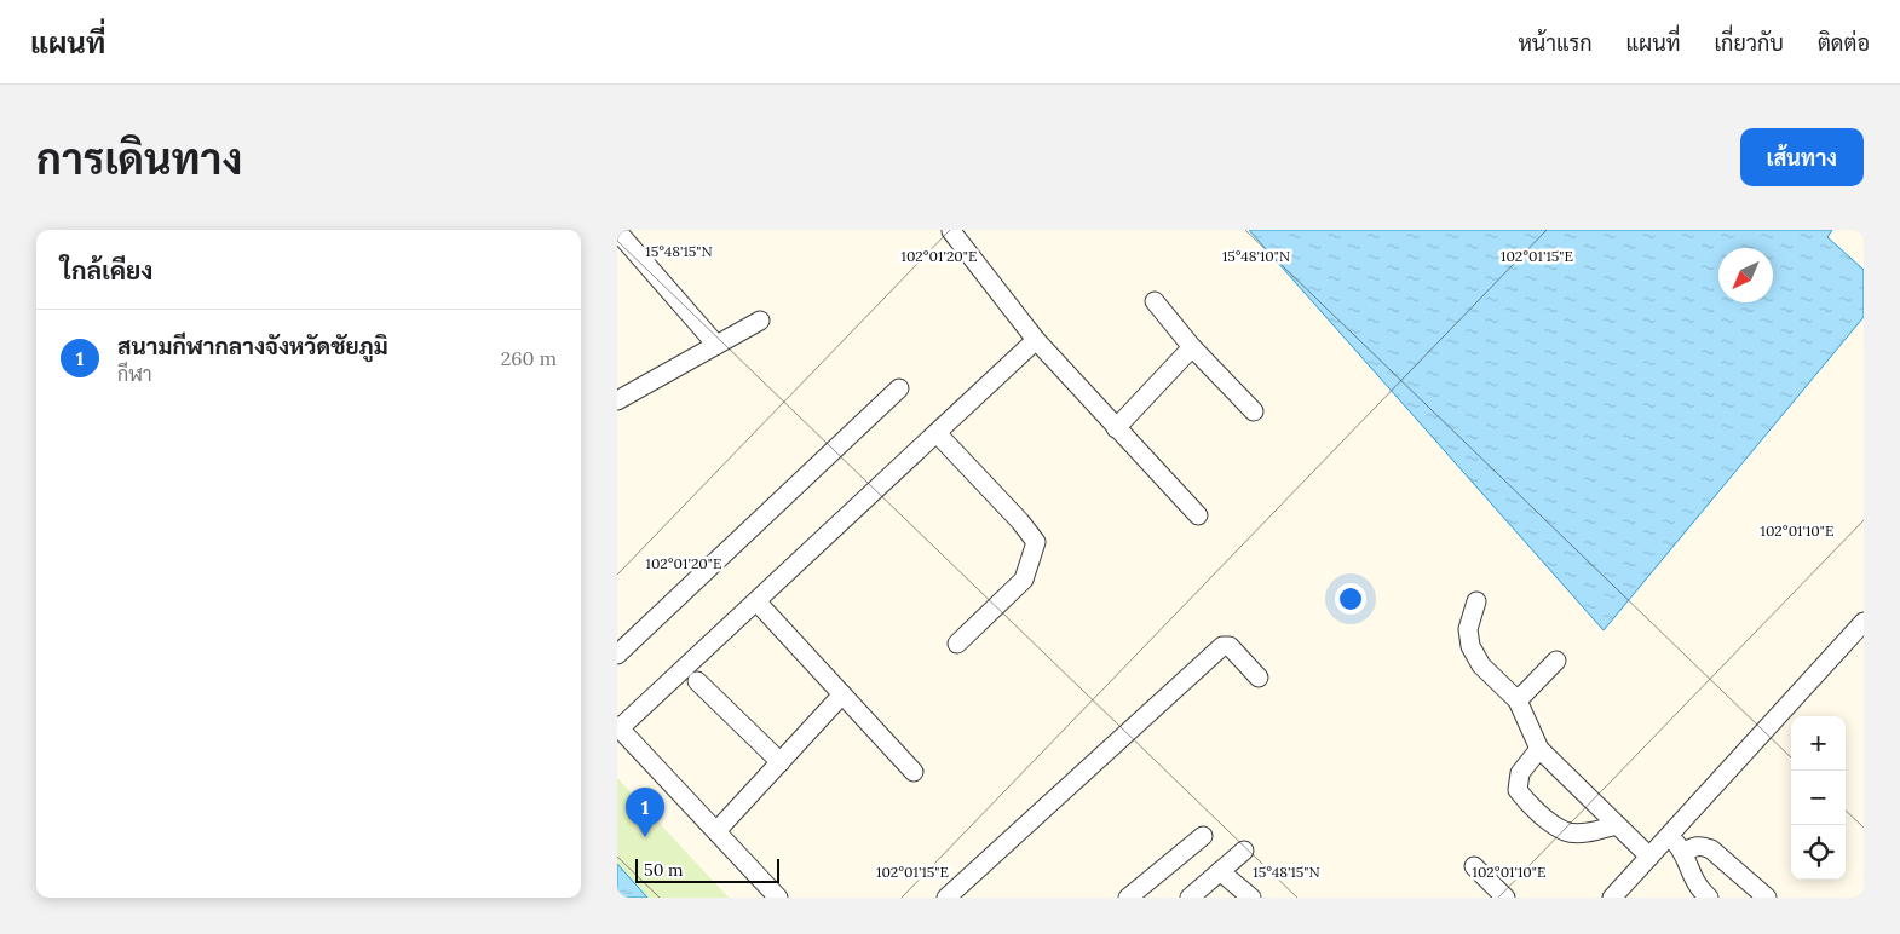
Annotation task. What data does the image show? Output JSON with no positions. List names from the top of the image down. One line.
{"scale_bar":"50 m","north":"bottom left","page":{"header":"แผนที่","nav":["หน้าแรก","แผนที่","เกี่ยวกับ","ติดต่อ"],"buttons":"เส้นทาง","title":"การเดินทาง","heading":"ใกล้เคียง","list":[{"mark":"1","name":"สนามกีฬากลางจังหวัดชัยภูมิ","note":"กีฬา","value":"260 m"}],"map_buttons":["+","−"],"pins":"1","scale":"50 m"},"coordinates":["15°48'15\"N","15°48'10\"N","102°01'15\"E","102°01'20\"E","102°01'10\"E"]}
